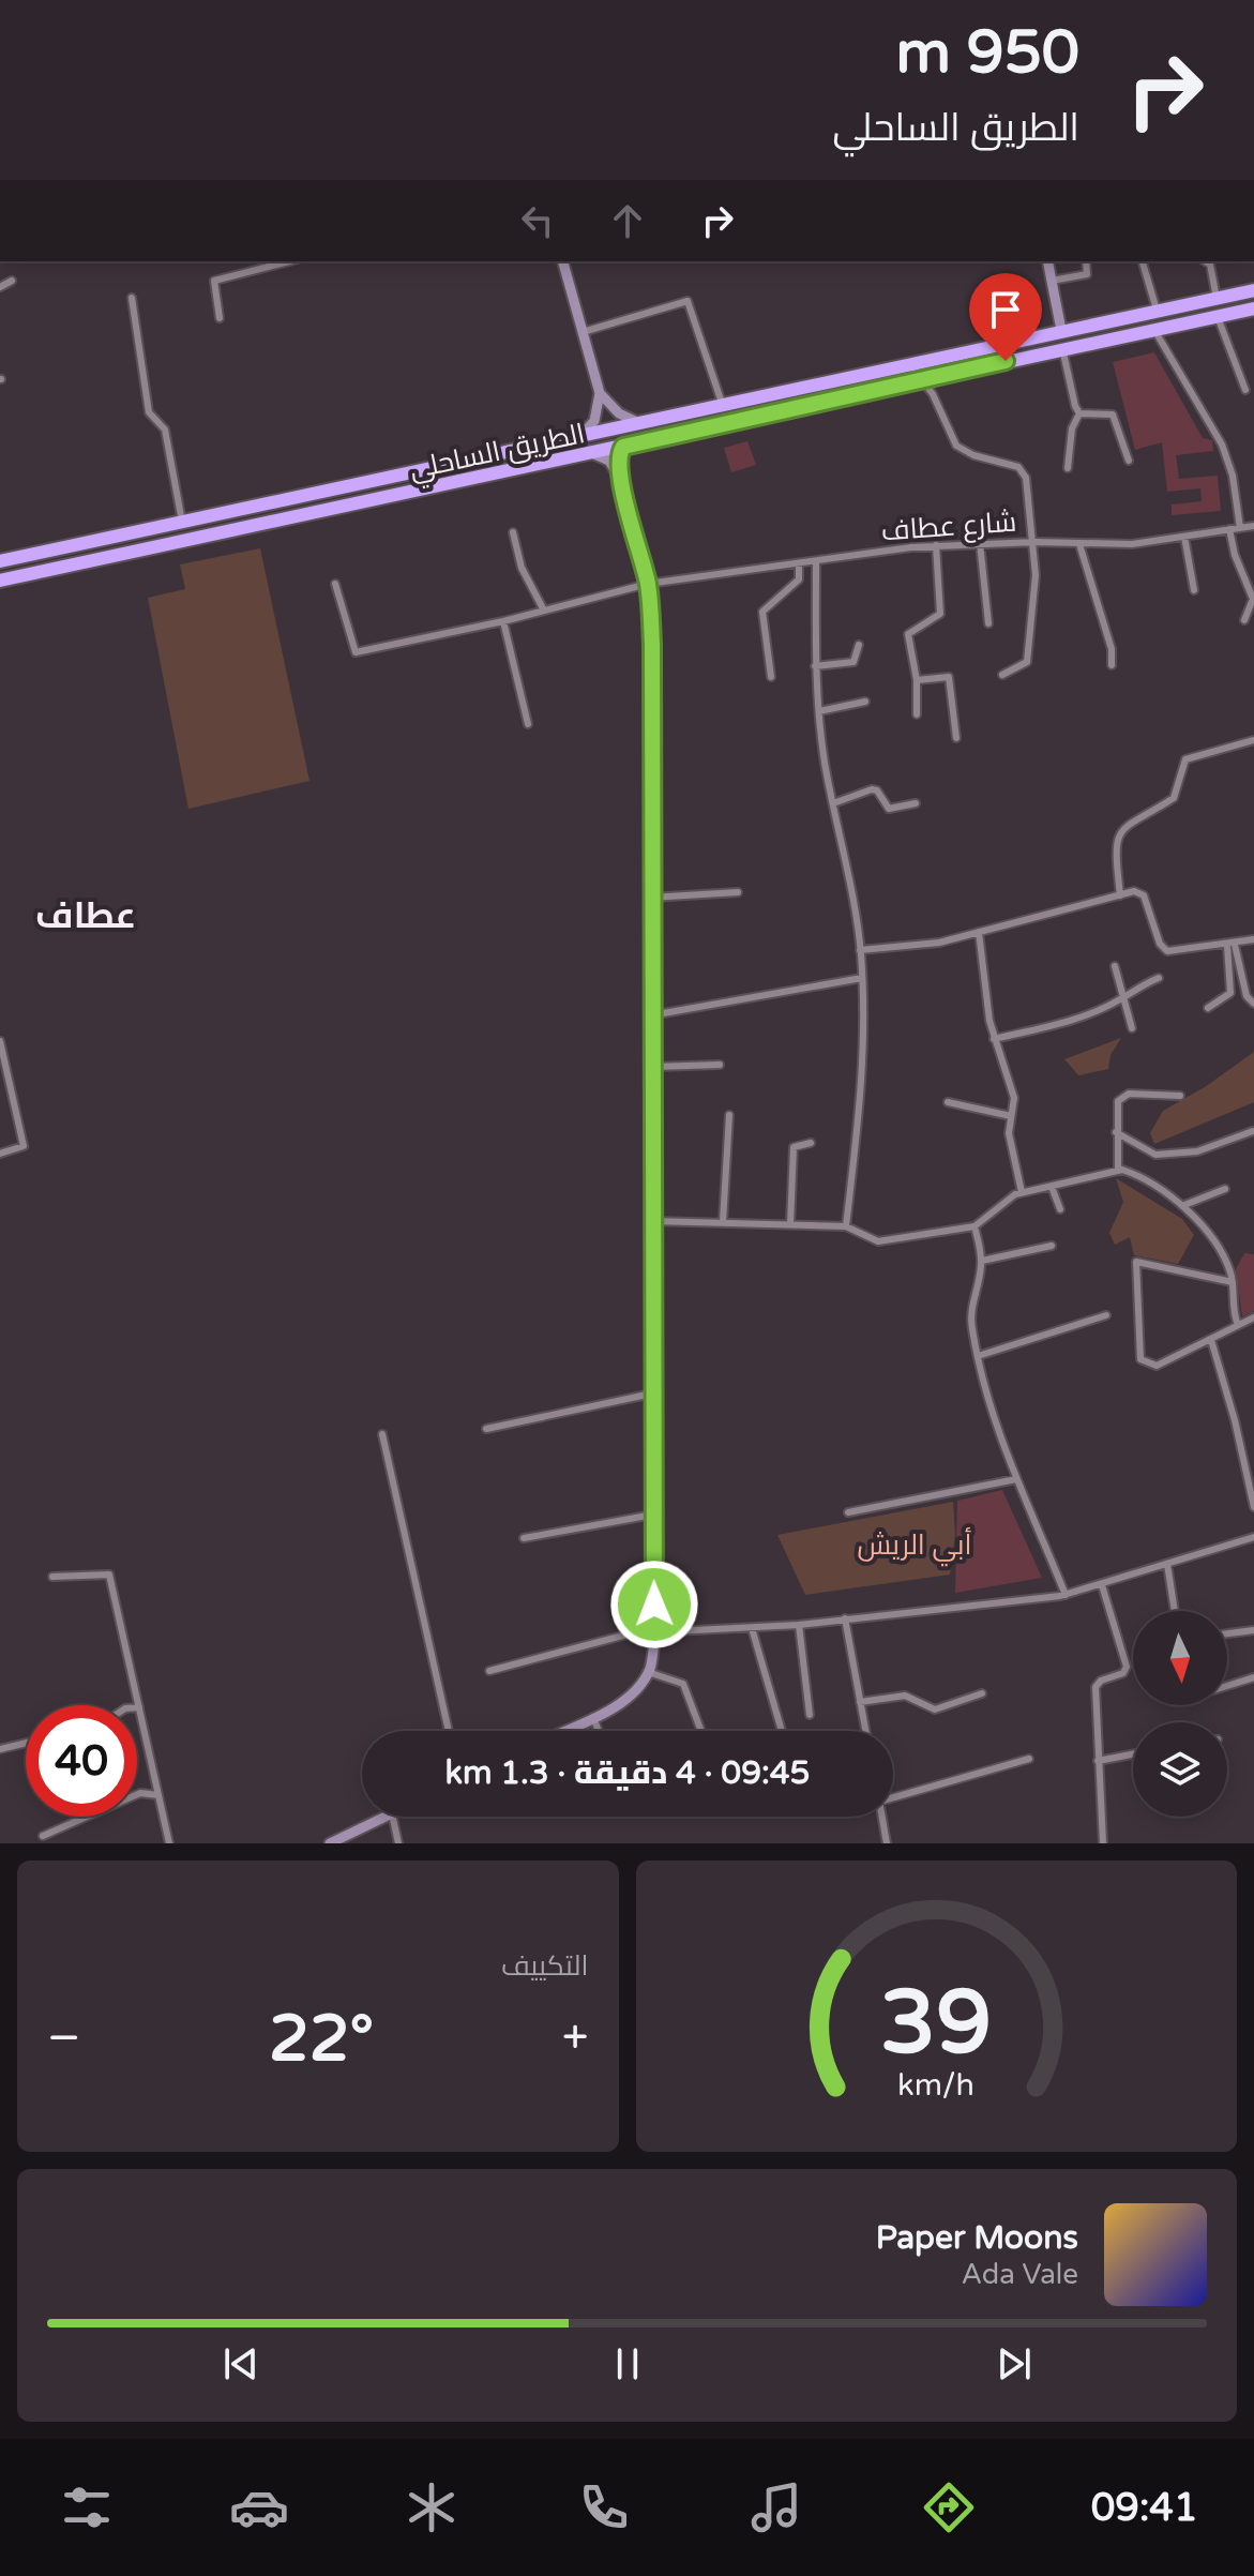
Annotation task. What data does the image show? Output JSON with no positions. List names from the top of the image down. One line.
{"streets":{"highway":["الطريق الساحلي"],"street":["شارع عطاف"]},"districts":["عطاف"],"parks":["أبي الريش"],"north":"bottom","page":{"turn":["950 m","الطريق الساحلي"],"limit":"40","trip":"09:45 · 4 دقيقة · 1.3 km","tile":"التكييف","heat":["−","22°","+"],"song":["Paper Moons","Ada Vale"],"tabs":"09:41","gauge":["39","km/h"]}}
